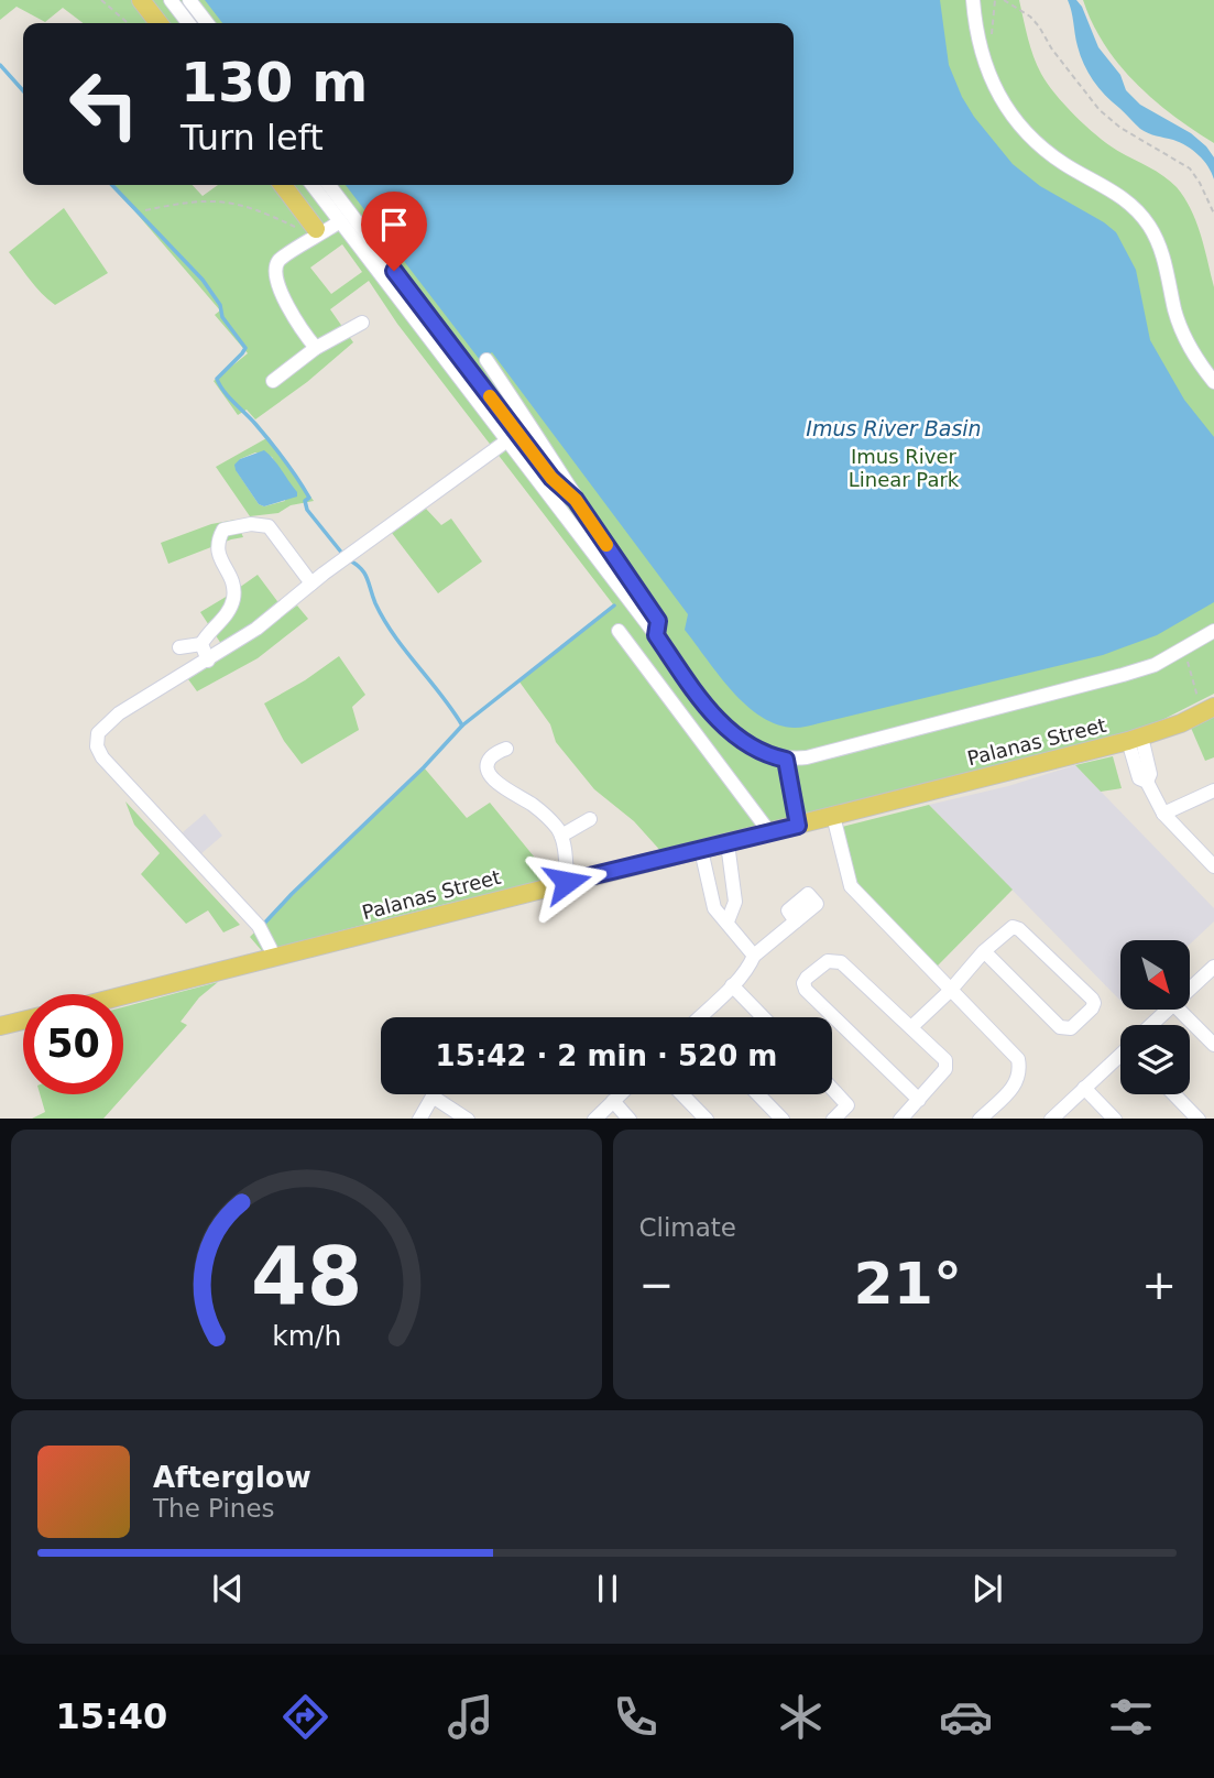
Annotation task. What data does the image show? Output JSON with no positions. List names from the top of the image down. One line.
{"streets":{"main road":["Palanas Street"]},"water":["Imus River Basin"],"parks":["Imus River Linear Park"],"north":"bottom right","page":{"turn":["130 m","Turn left"],"limit":"50","trip":"15:42 · 2 min · 520 m","tile":"Climate","heat":["−","21°","+"],"song":["Afterglow","The Pines"],"tabs":"15:40","gauge":["48","km/h"]}}
